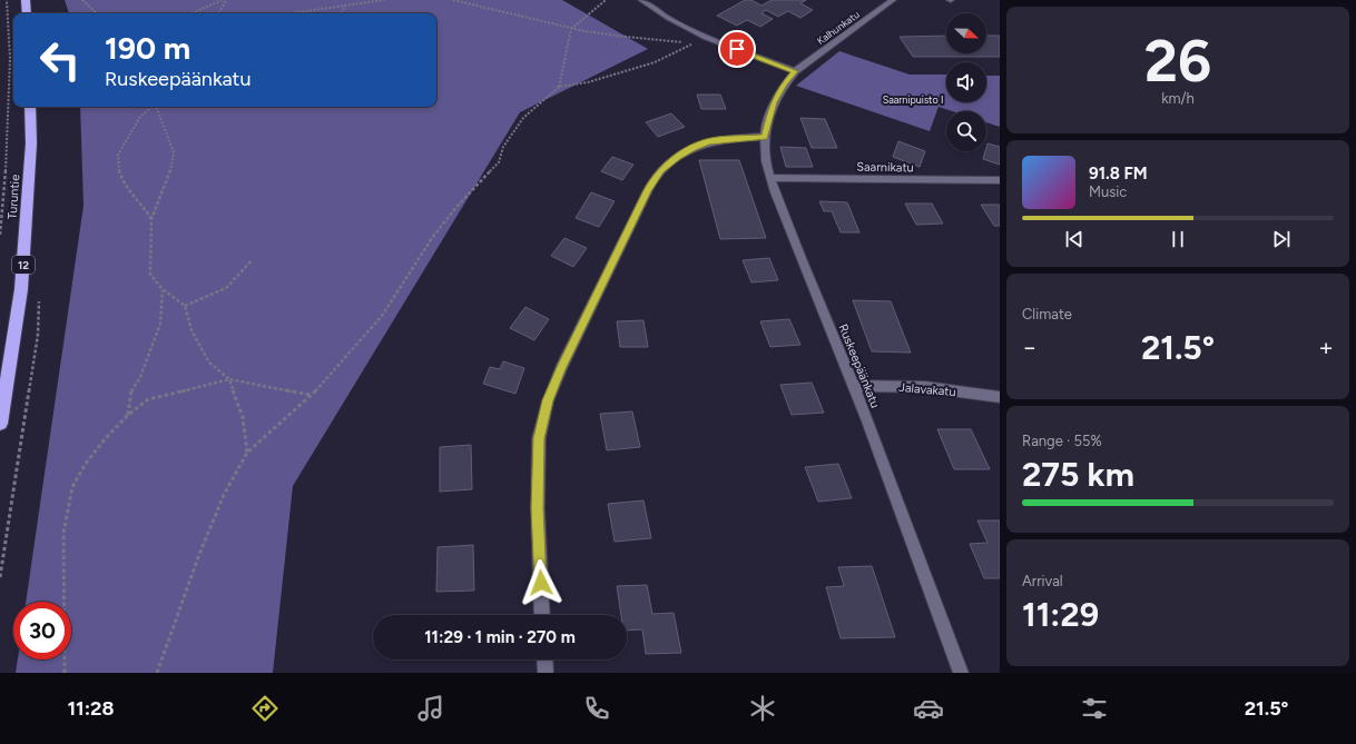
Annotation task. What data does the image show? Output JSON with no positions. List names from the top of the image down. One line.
{"streets":{"highway":["Turuntie","12"],"street":["Kalhunkatu","Saarnikatu","Ruskeepäänkatu","Jalavakatu"]},"crossings":[["Kalhunkatu","Ruskeepäänkatu"],["Saarnikatu","Ruskeepäänkatu"],["Ruskeepäänkatu","Jalavakatu"]],"parks":["Saarnipuisto I"],"north":"right","page":{"tile":[["26","km/h"],"Climate",["Range · 55%","275 km"],["Arrival","11:29"]],"turn":["190 m","Ruskeepäänkatu"],"song":["91.8 FM","Music"],"heat":["−","21.5°","+"],"limit":"30","trip":"11:29 · 1 min · 270 m","tabs":["11:28","21.5°"]}}
